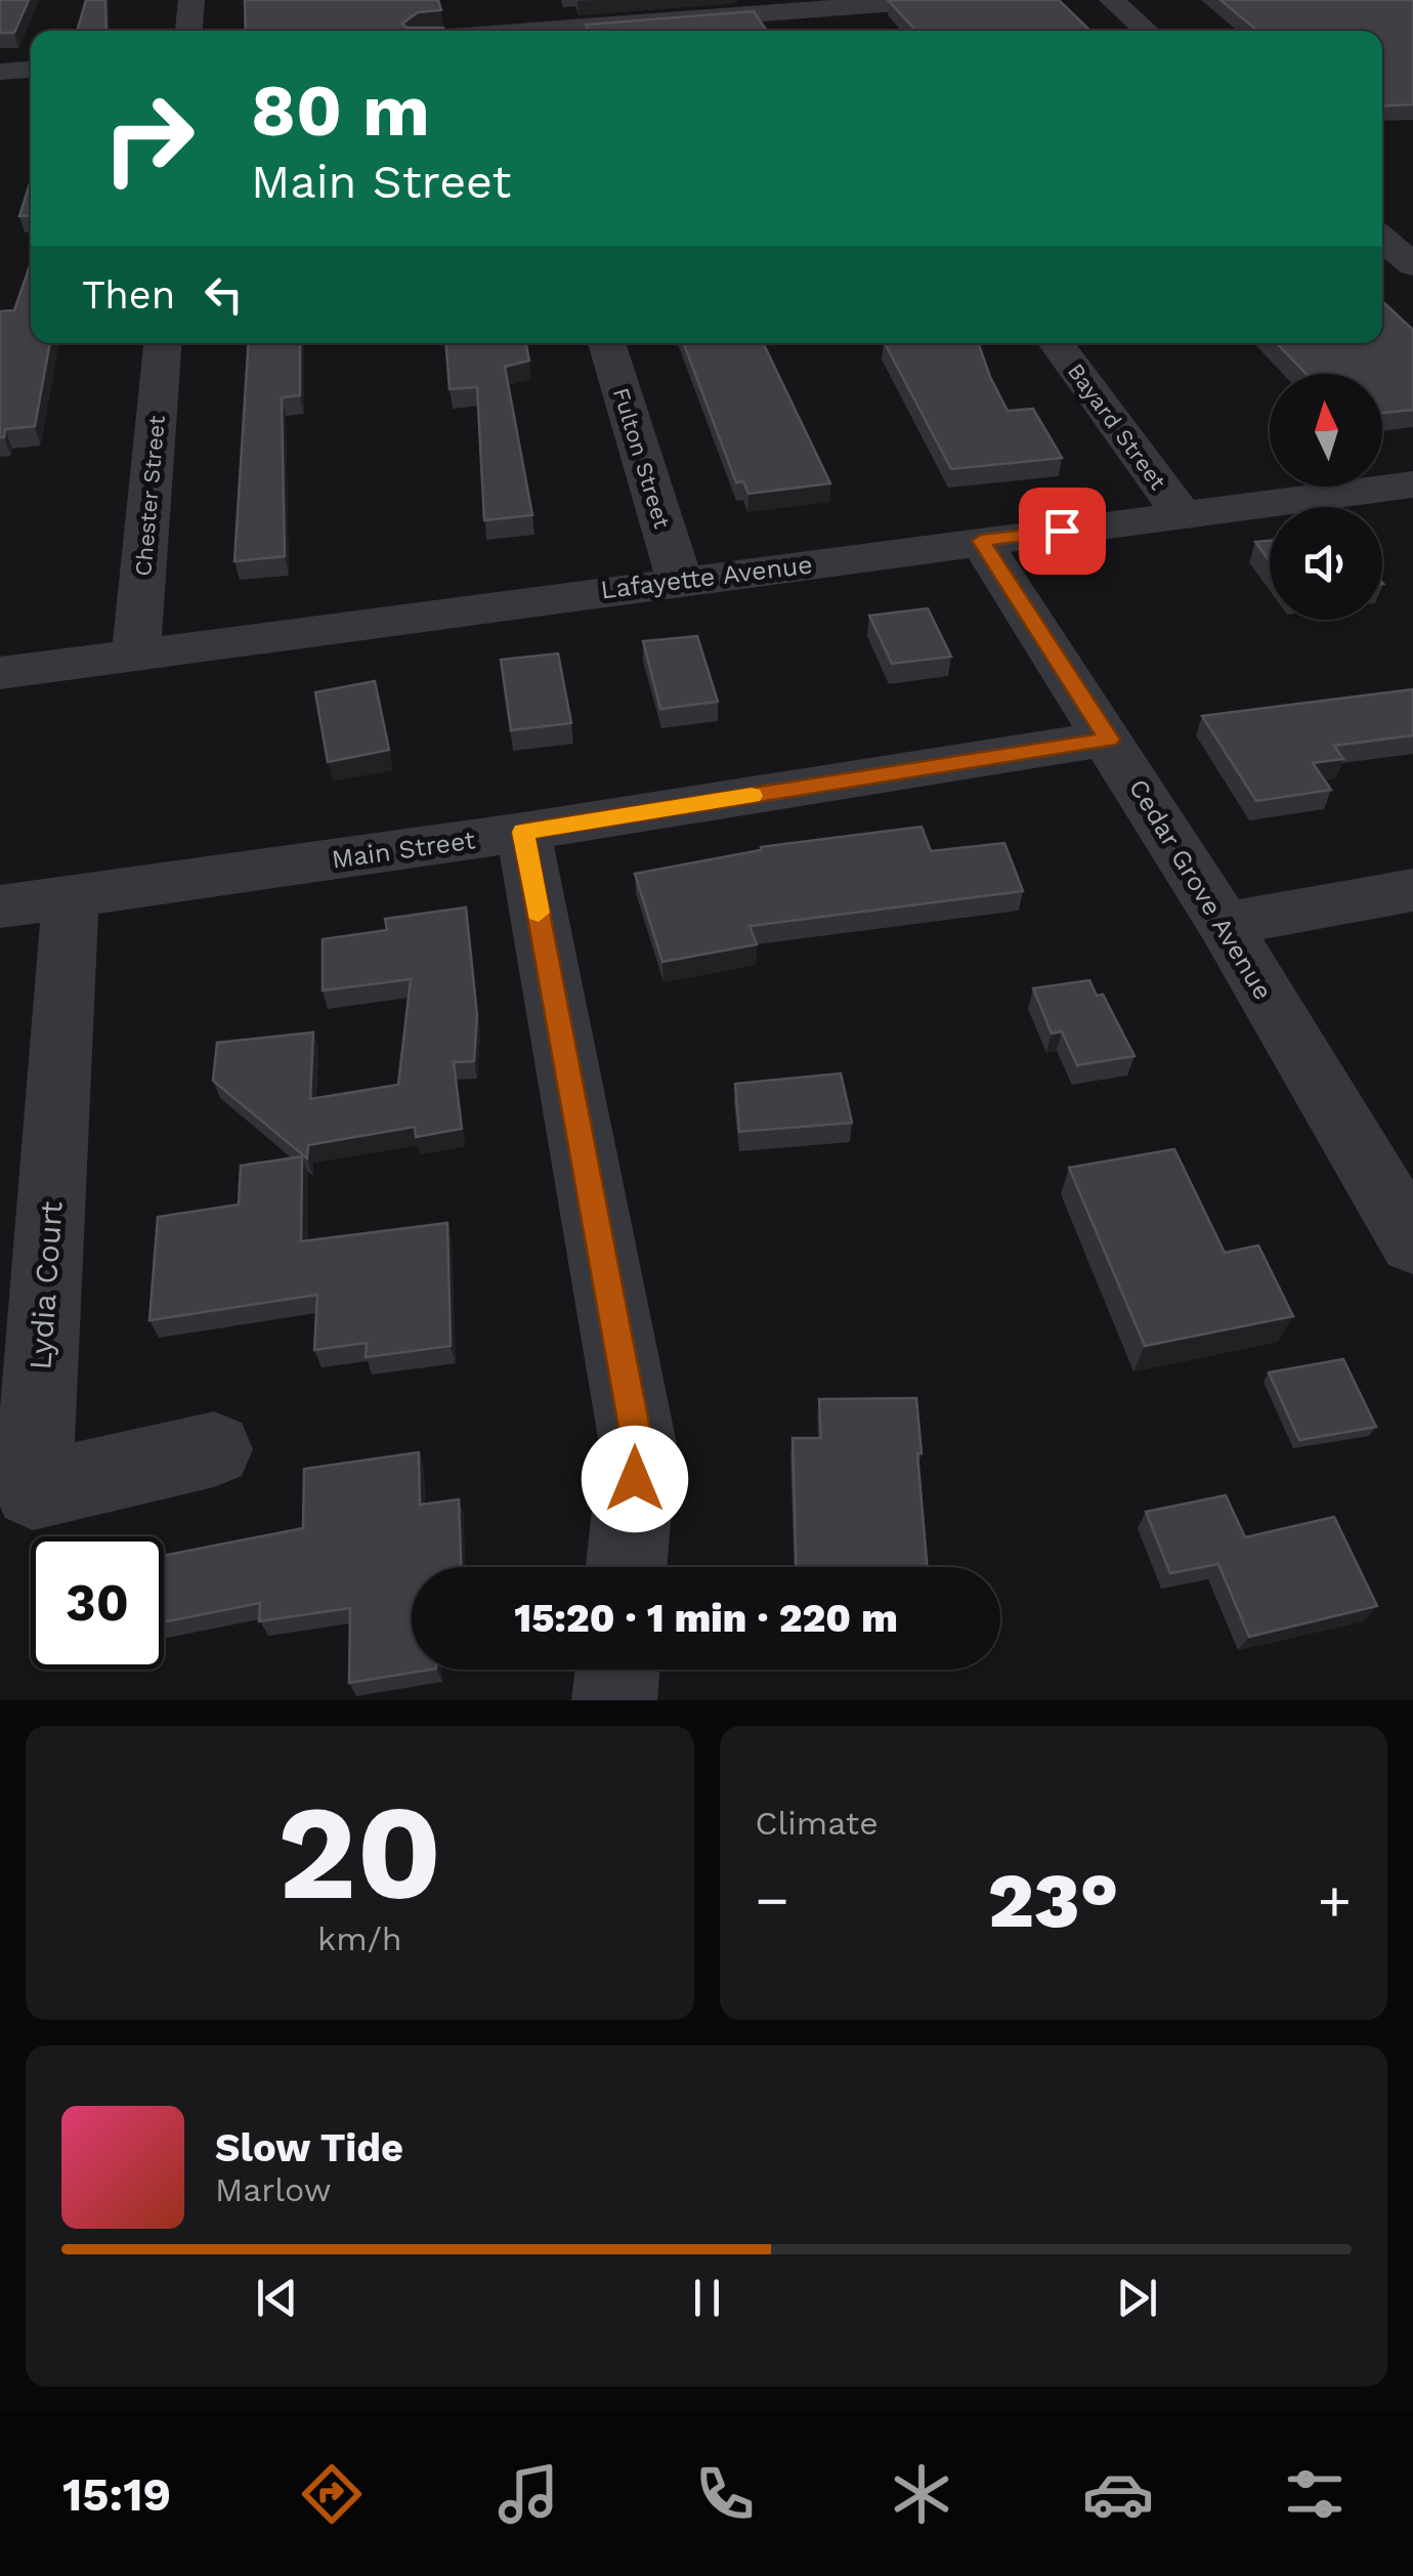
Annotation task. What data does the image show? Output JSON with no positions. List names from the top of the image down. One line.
{"streets":{"street":["Bayard Street","Fulton Street","Chester Street","Lafayette Avenue","Main Street","Cedar Grove Avenue","Lydia Court"]},"crossings":[["Bayard Street","Lafayette Avenue"],["Fulton Street","Lafayette Avenue"],["Chester Street","Lafayette Avenue"],["Lafayette Avenue","Cedar Grove Avenue"],["Main Street","Cedar Grove Avenue"],["Main Street","Lydia Court"]],"north":"top","page":{"turn":["80 m","Main Street"],"then":"Then","limit":"30","trip":"15:20 · 1 min · 220 m","tile":[["20","km/h"],"Climate"],"heat":["−","23°","+"],"song":["Slow Tide","Marlow"],"tabs":"15:19"}}
